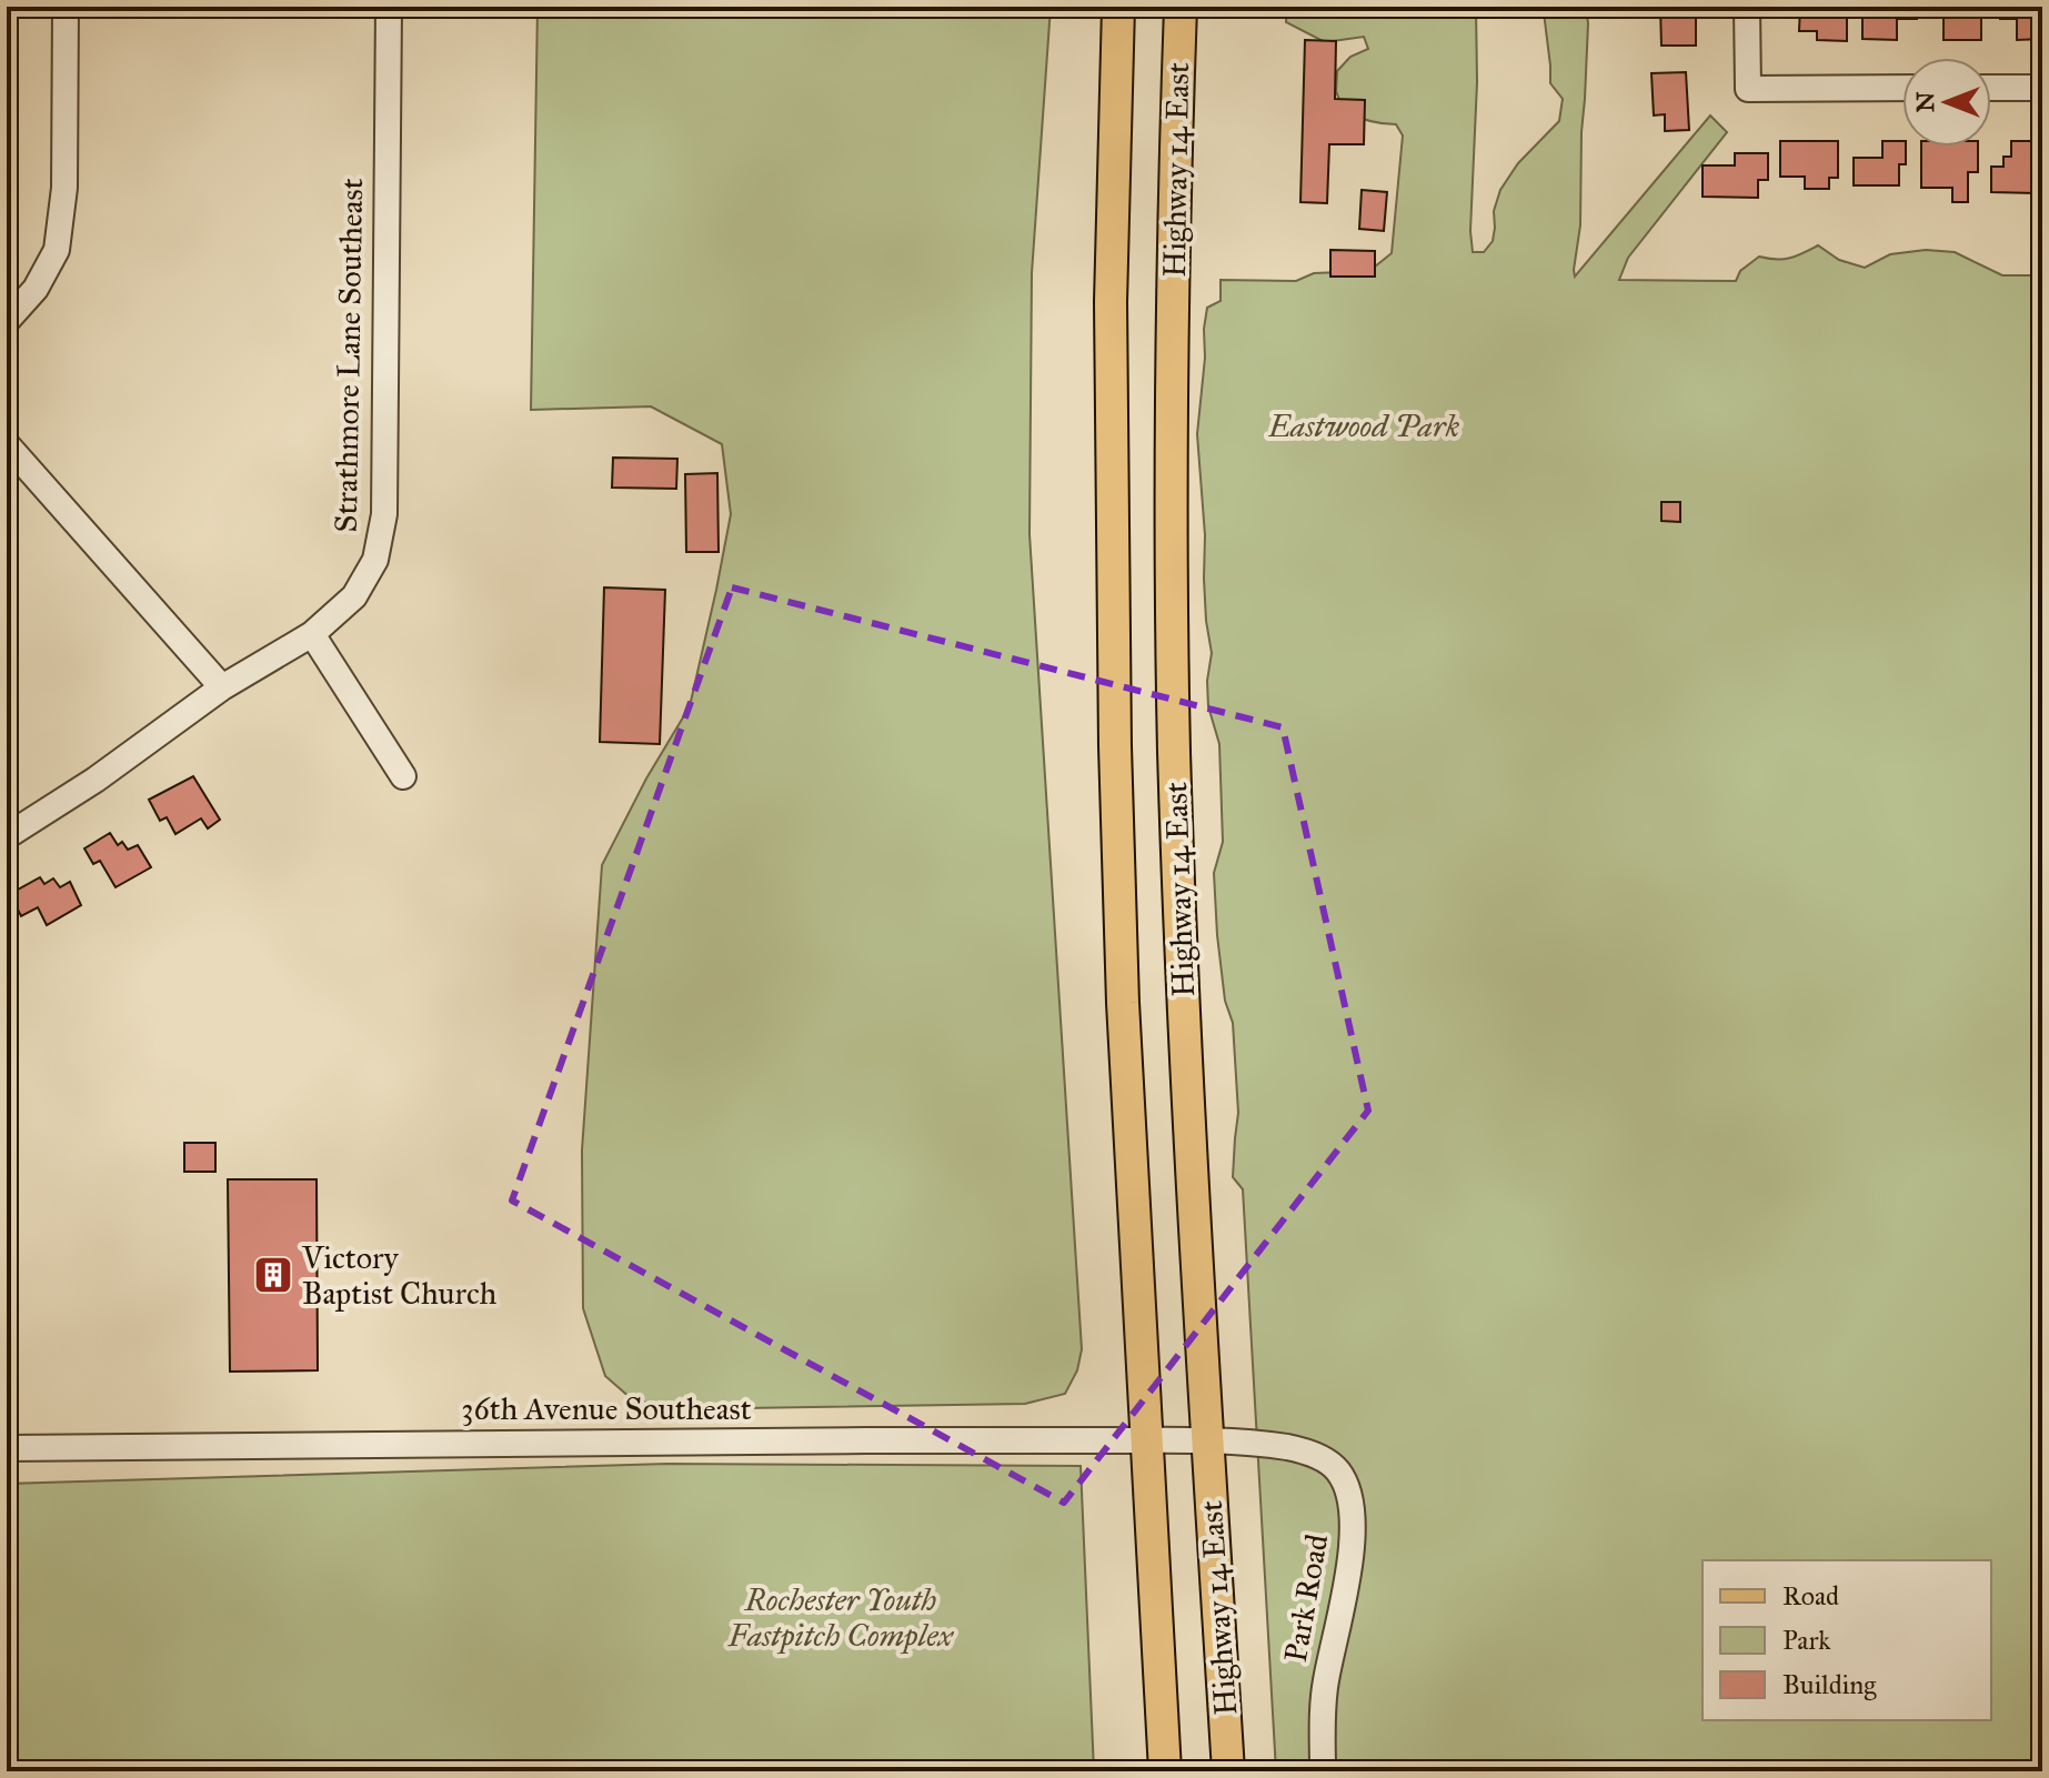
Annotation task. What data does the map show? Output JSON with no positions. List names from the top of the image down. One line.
{"streets":{"main road":["Highway 14 East"],"street":["Strathmore Lane Southeast","36th Avenue Southeast","Park Road"]},"crossings":[["Highway 14 East","36th Avenue Southeast"],["Highway 14 East","Park Road"],["36th Avenue Southeast","Park Road"]],"parks":["Eastwood Park","Rochester Youth Fastpitch Complex"],"places":{"building":["Victory Baptist Church"]},"legend":["Road","Park","Building"],"north":"left"}
